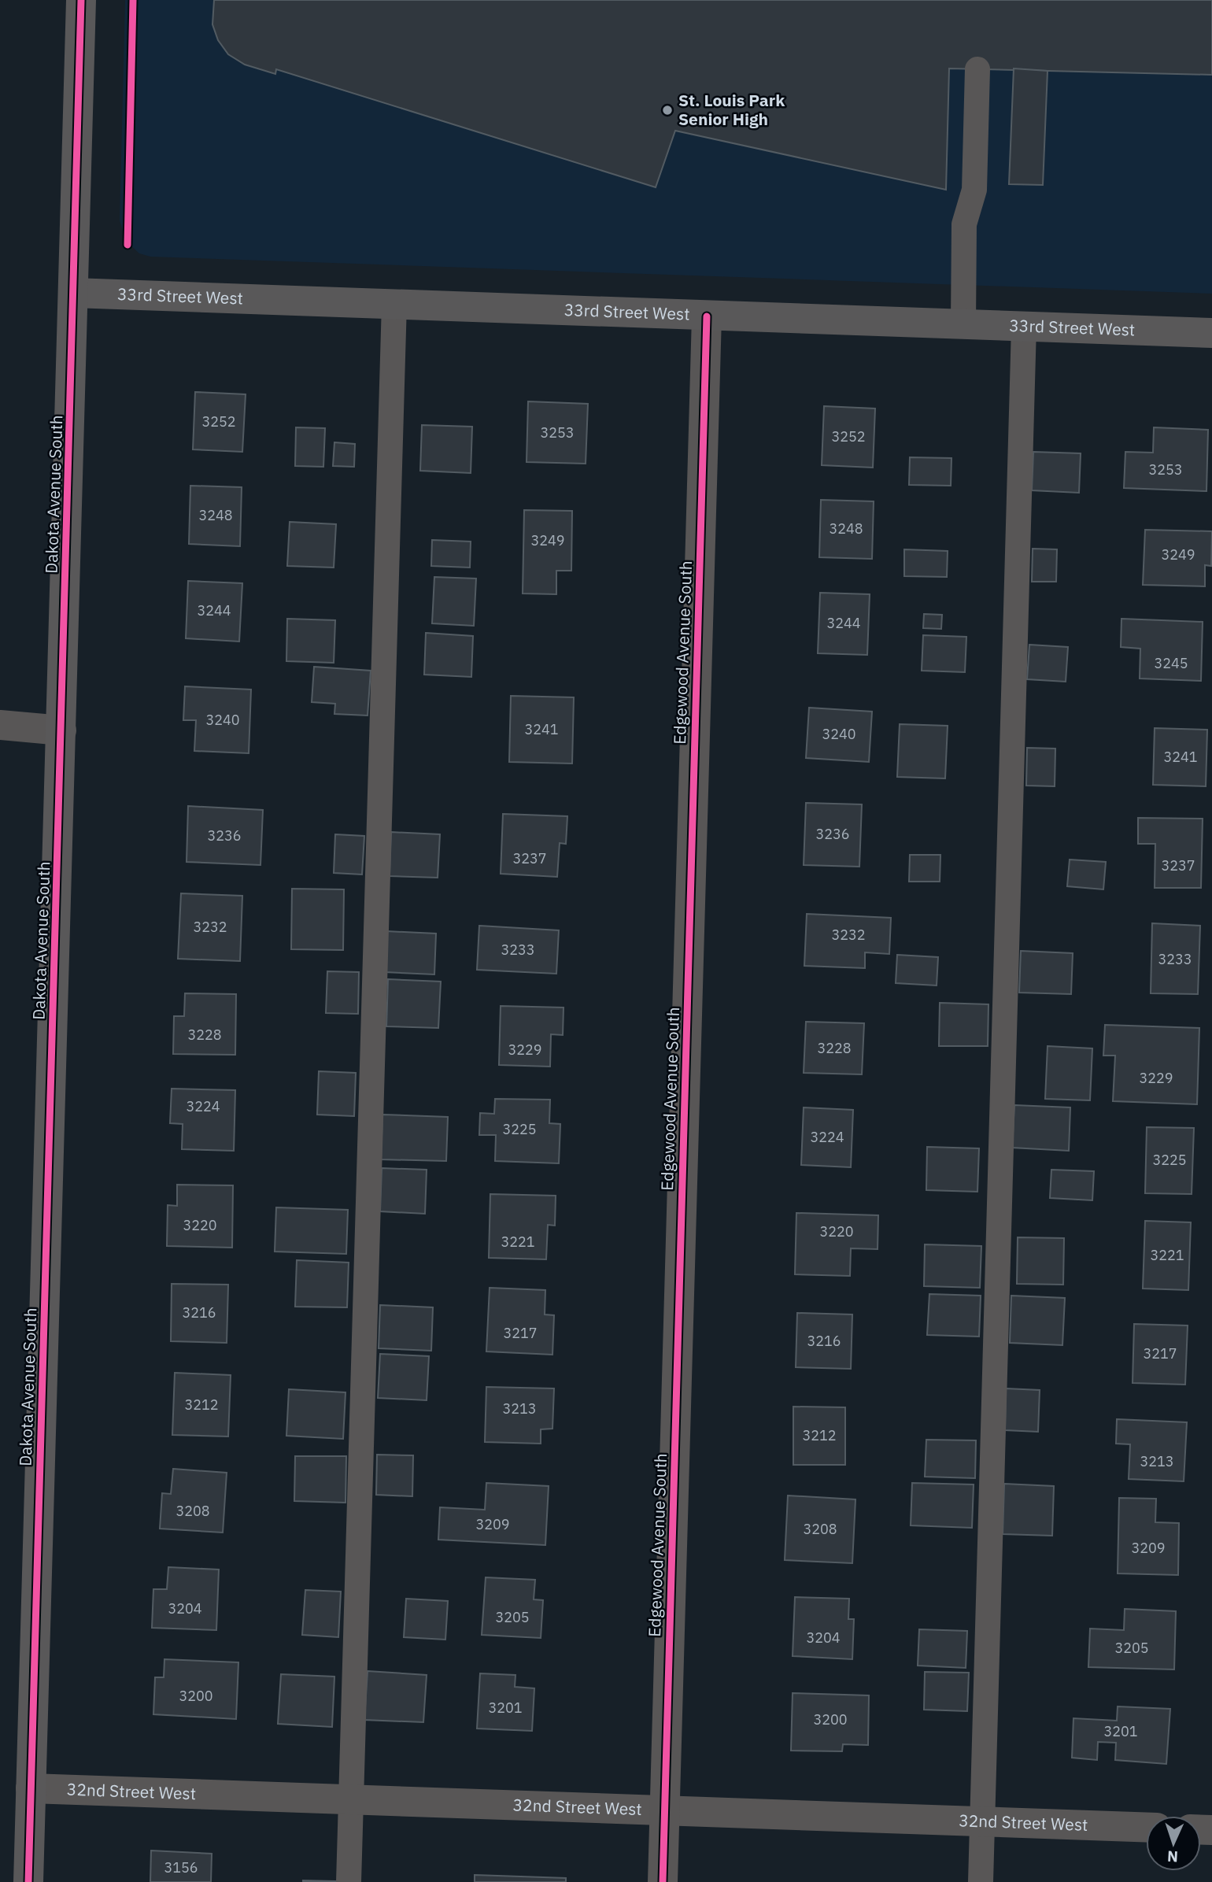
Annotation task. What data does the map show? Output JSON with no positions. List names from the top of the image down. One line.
{"streets":{"street":["33rd Street West","Dakota Avenue South","Edgewood Avenue South","32nd Street West"]},"crossings":[["33rd Street West","Dakota Avenue South"],["33rd Street West","Edgewood Avenue South"],["Dakota Avenue South","32nd Street West"],["Edgewood Avenue South","32nd Street West"]],"places":["St. Louis Park Senior High"],"house_numbers":["3252","3253","3252","3253","3248","3248","3249","3249","3244","3244","3245","3240","3241","3240","3241","3236","3236","3237","3237","3232","3232","3233","3233","3228","3228","3229","3229","3224","3225","3224","3225","3220","3220","3221","3221","3216","3217","3216","3217","3212","3213","3212","3213","3208","3209","3208","3209","3204","3205","3204","3205","3200","3201","3200","3201","3156"],"north":"bottom"}
